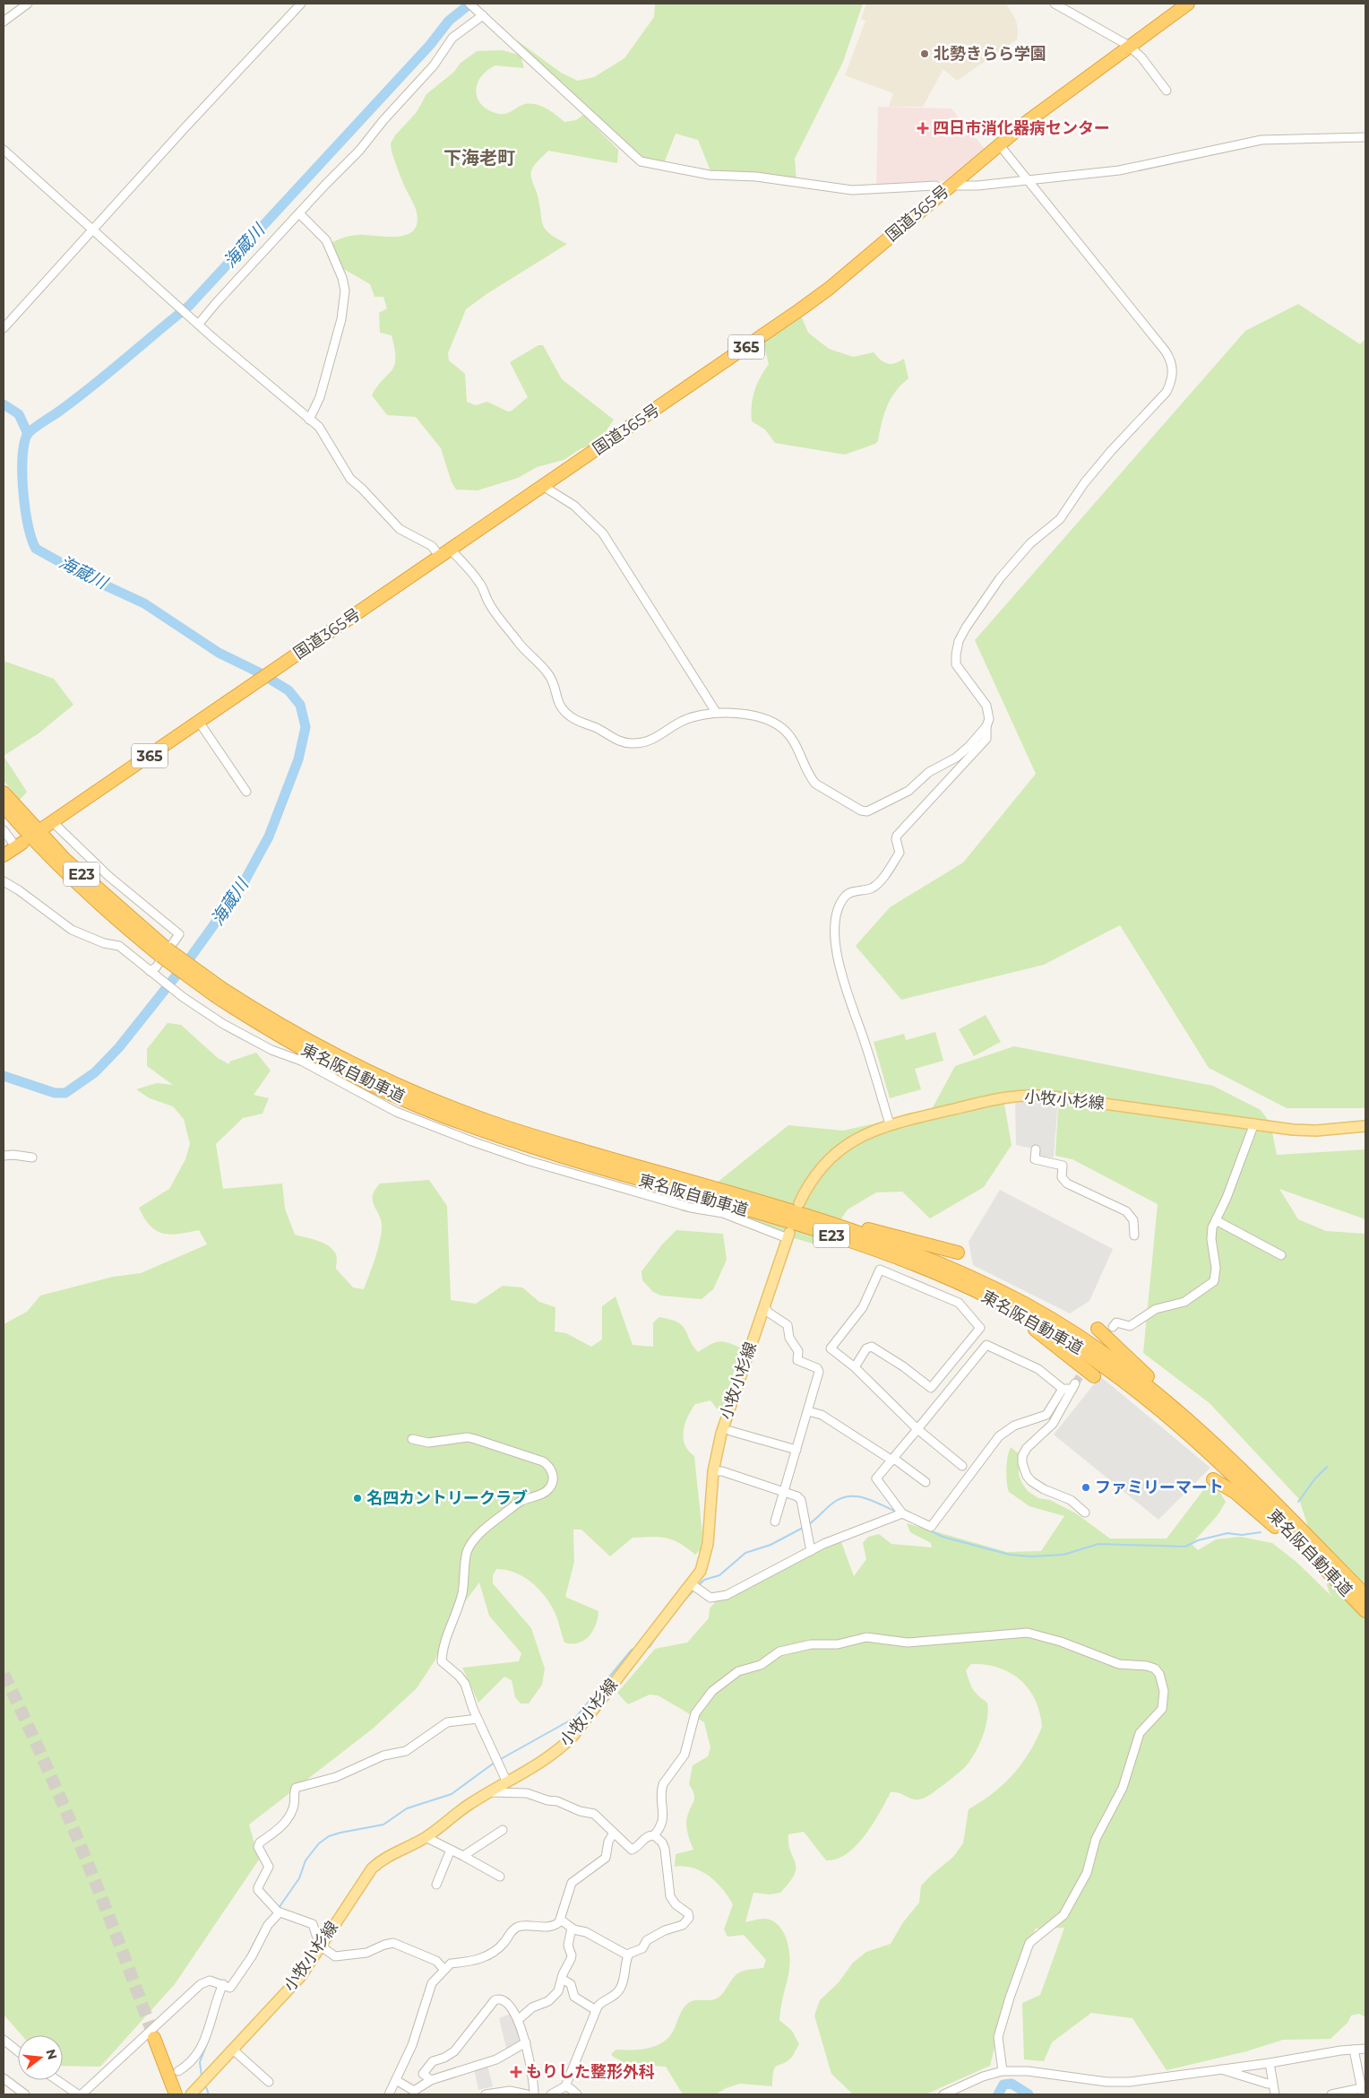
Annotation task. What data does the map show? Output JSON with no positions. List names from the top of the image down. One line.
{"streets":{"highway":["国道365号","365","E23","東名阪自動車道"],"main road":["小牧小杉線"]},"districts":["下海老町"],"water":["海蔵川"],"places":{"other":["北勢きらら学園","ファミリーマート","名四カントリークラブ"],"health":["四日市消化器病センター","もりした整形外科"]},"north":"right"}
